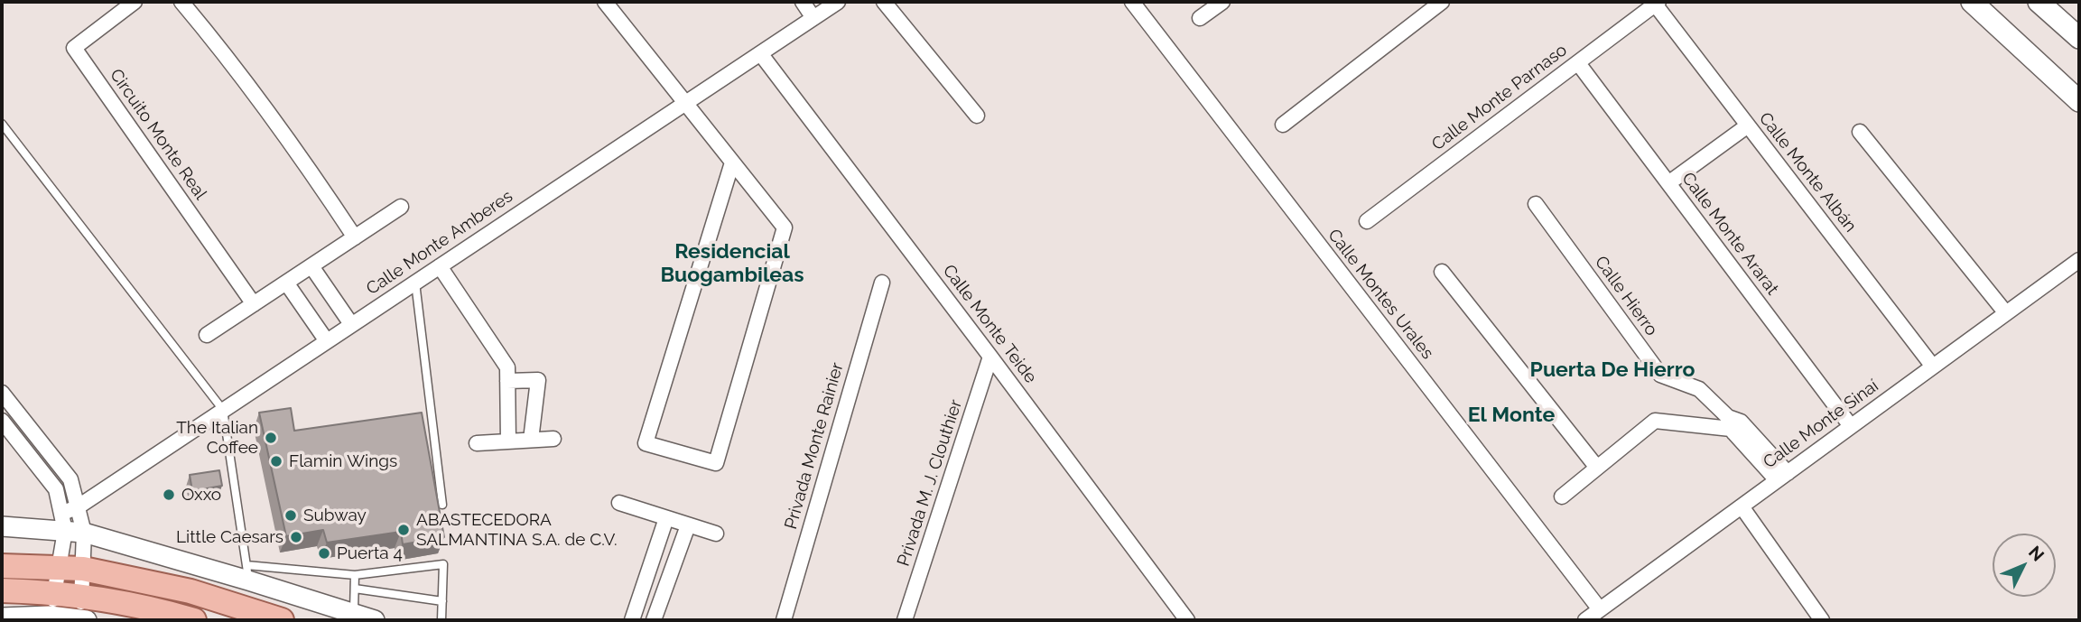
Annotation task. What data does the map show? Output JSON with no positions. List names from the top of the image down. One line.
{"streets":{"street":["Calle Monte Parnaso","Circuito Monte Real","Calle Monte Albán","Calle Monte Ararat","Calle Monte Amberes","Calle Montes Urales","Calle Hierro","Calle Monte Teide","Calle Monte Sinaí","Privada Monte Rainier","Privada M. J. Clouthier"]},"crossings":[["Calle Monte Parnaso","Calle Monte Albán"],["Calle Monte Parnaso","Calle Monte Ararat"],["Calle Monte Albán","Calle Monte Sinaí"],["Calle Monte Ararat","Calle Monte Sinaí"],["Calle Monte Amberes","Calle Monte Teide"],["Calle Montes Urales","Calle Monte Sinaí"],["Calle Hierro","Calle Monte Sinaí"],["Calle Monte Teide","Privada M. J. Clouthier"]],"districts":["Residencial Buogambileas","Puerta De Hierro","El Monte"],"places":["The Italian Coffee","Flamin Wings","Oxxo","Subway","ABASTECEDORA SALMANTINA S.A. de C.V.","Little Caesars","Puerta 4"],"north":"top right"}
